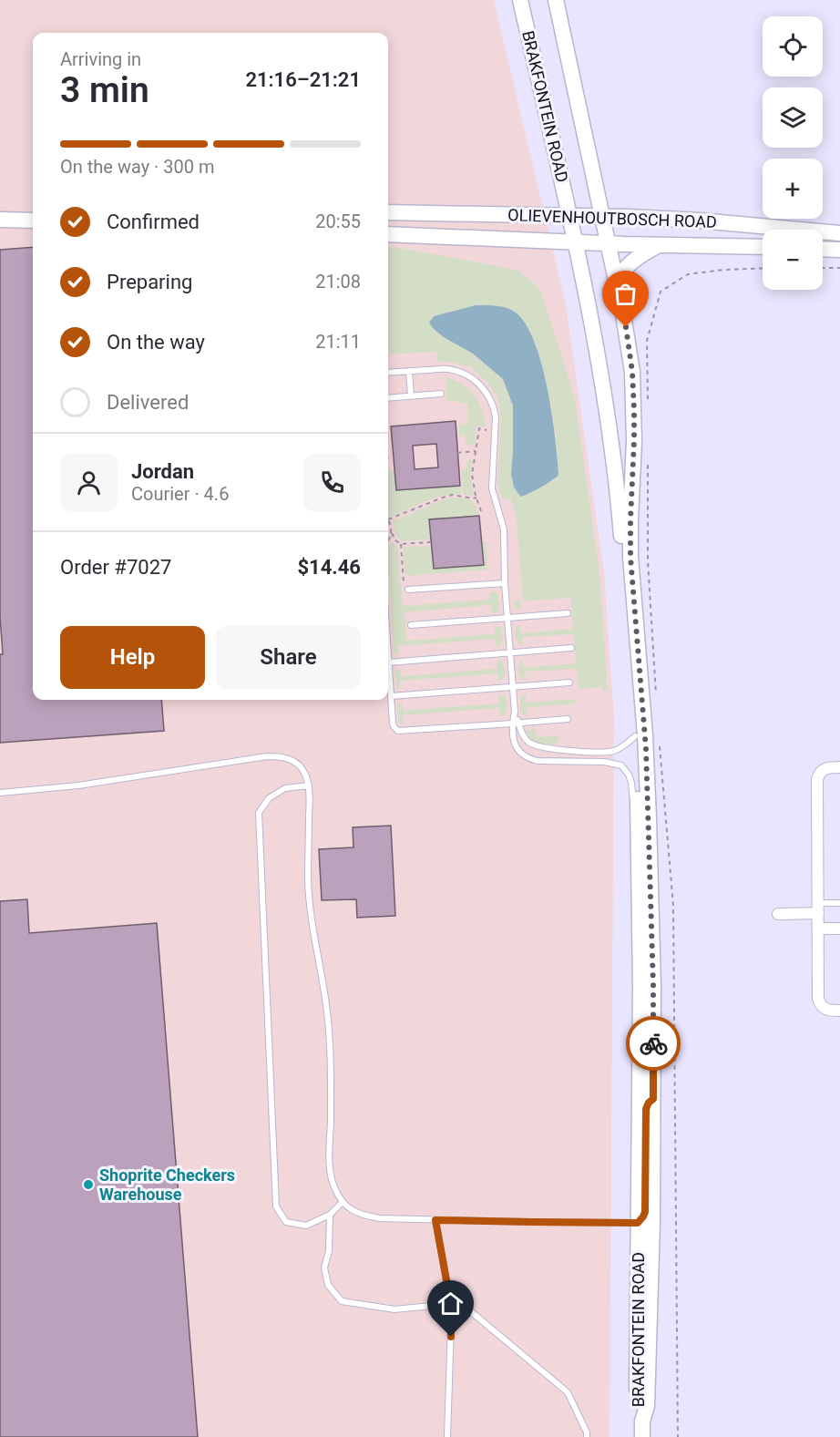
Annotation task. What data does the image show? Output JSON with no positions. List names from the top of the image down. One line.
{"streets":{"street":["BRAKFONTEIN ROAD","OLIEVENHOUTBOSCH ROAD"]},"crossings":[["BRAKFONTEIN ROAD","OLIEVENHOUTBOSCH ROAD"]],"places":["Shoprite Checkers Warehouse"],"page":{"map_buttons":["+","−"],"heading":["3 min","Arriving in","21:16–21:21"],"panel":["Jordan","Courier · 4.6","Order #7027","$14.46"],"bar":"On the way · 300 m","list":[["Confirmed","20:55"],["Preparing","21:08"],["On the way","21:11"],"Delivered"],"buttons":["Help","Share"]}}
